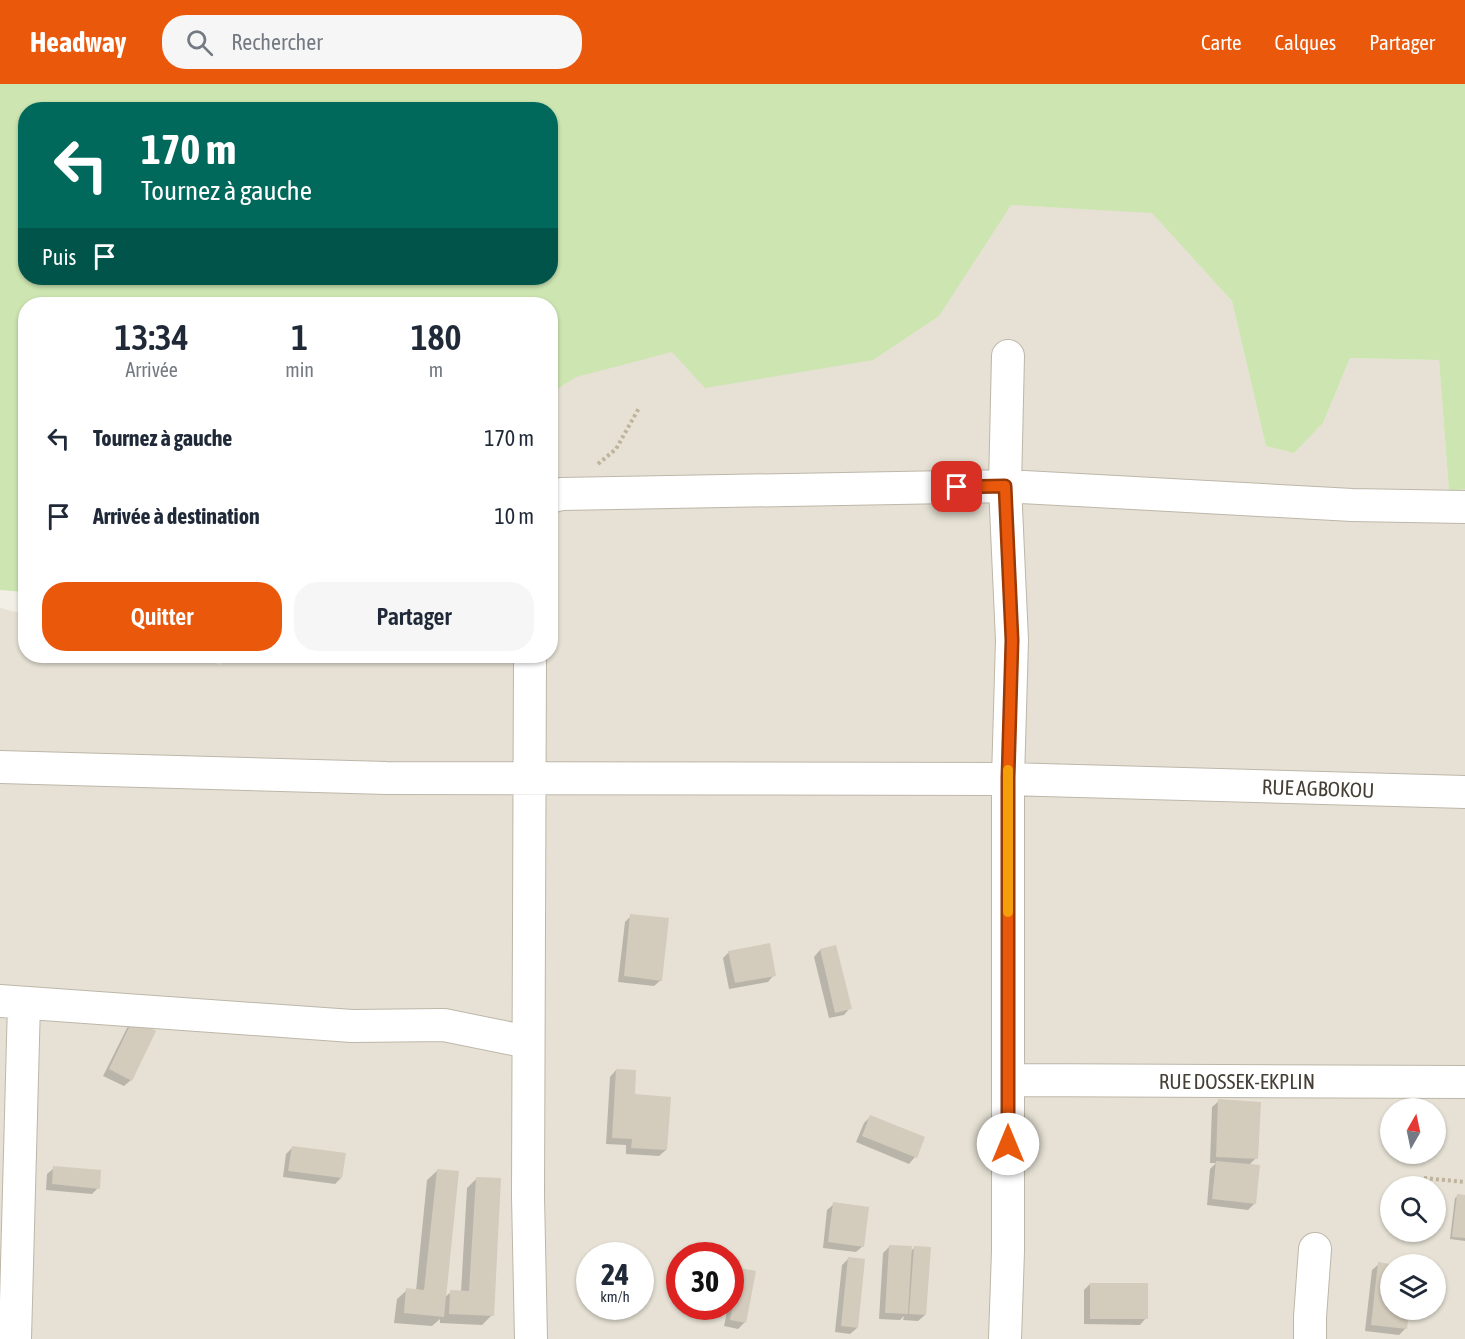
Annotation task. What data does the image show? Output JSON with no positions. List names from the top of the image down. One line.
{"streets":{"street":["RUE AGBOKOU","RUE DOSSEK-EKPLIN"]},"north":"top","page":{"header":"Headway","search":"Rechercher","nav":["Carte","Calques","Partager"],"turn":["170 m","Tournez à gauche"],"then":"Puis","eta":["13:34","Arrivée","1","min","180","m"],"list":[{"name":"Tournez à gauche","value":"170 m"},{"name":"Arrivée à destination","value":"10 m"}],"buttons":["Quitter","Partager"],"speed":"24 km/h","limit":"30"}}
